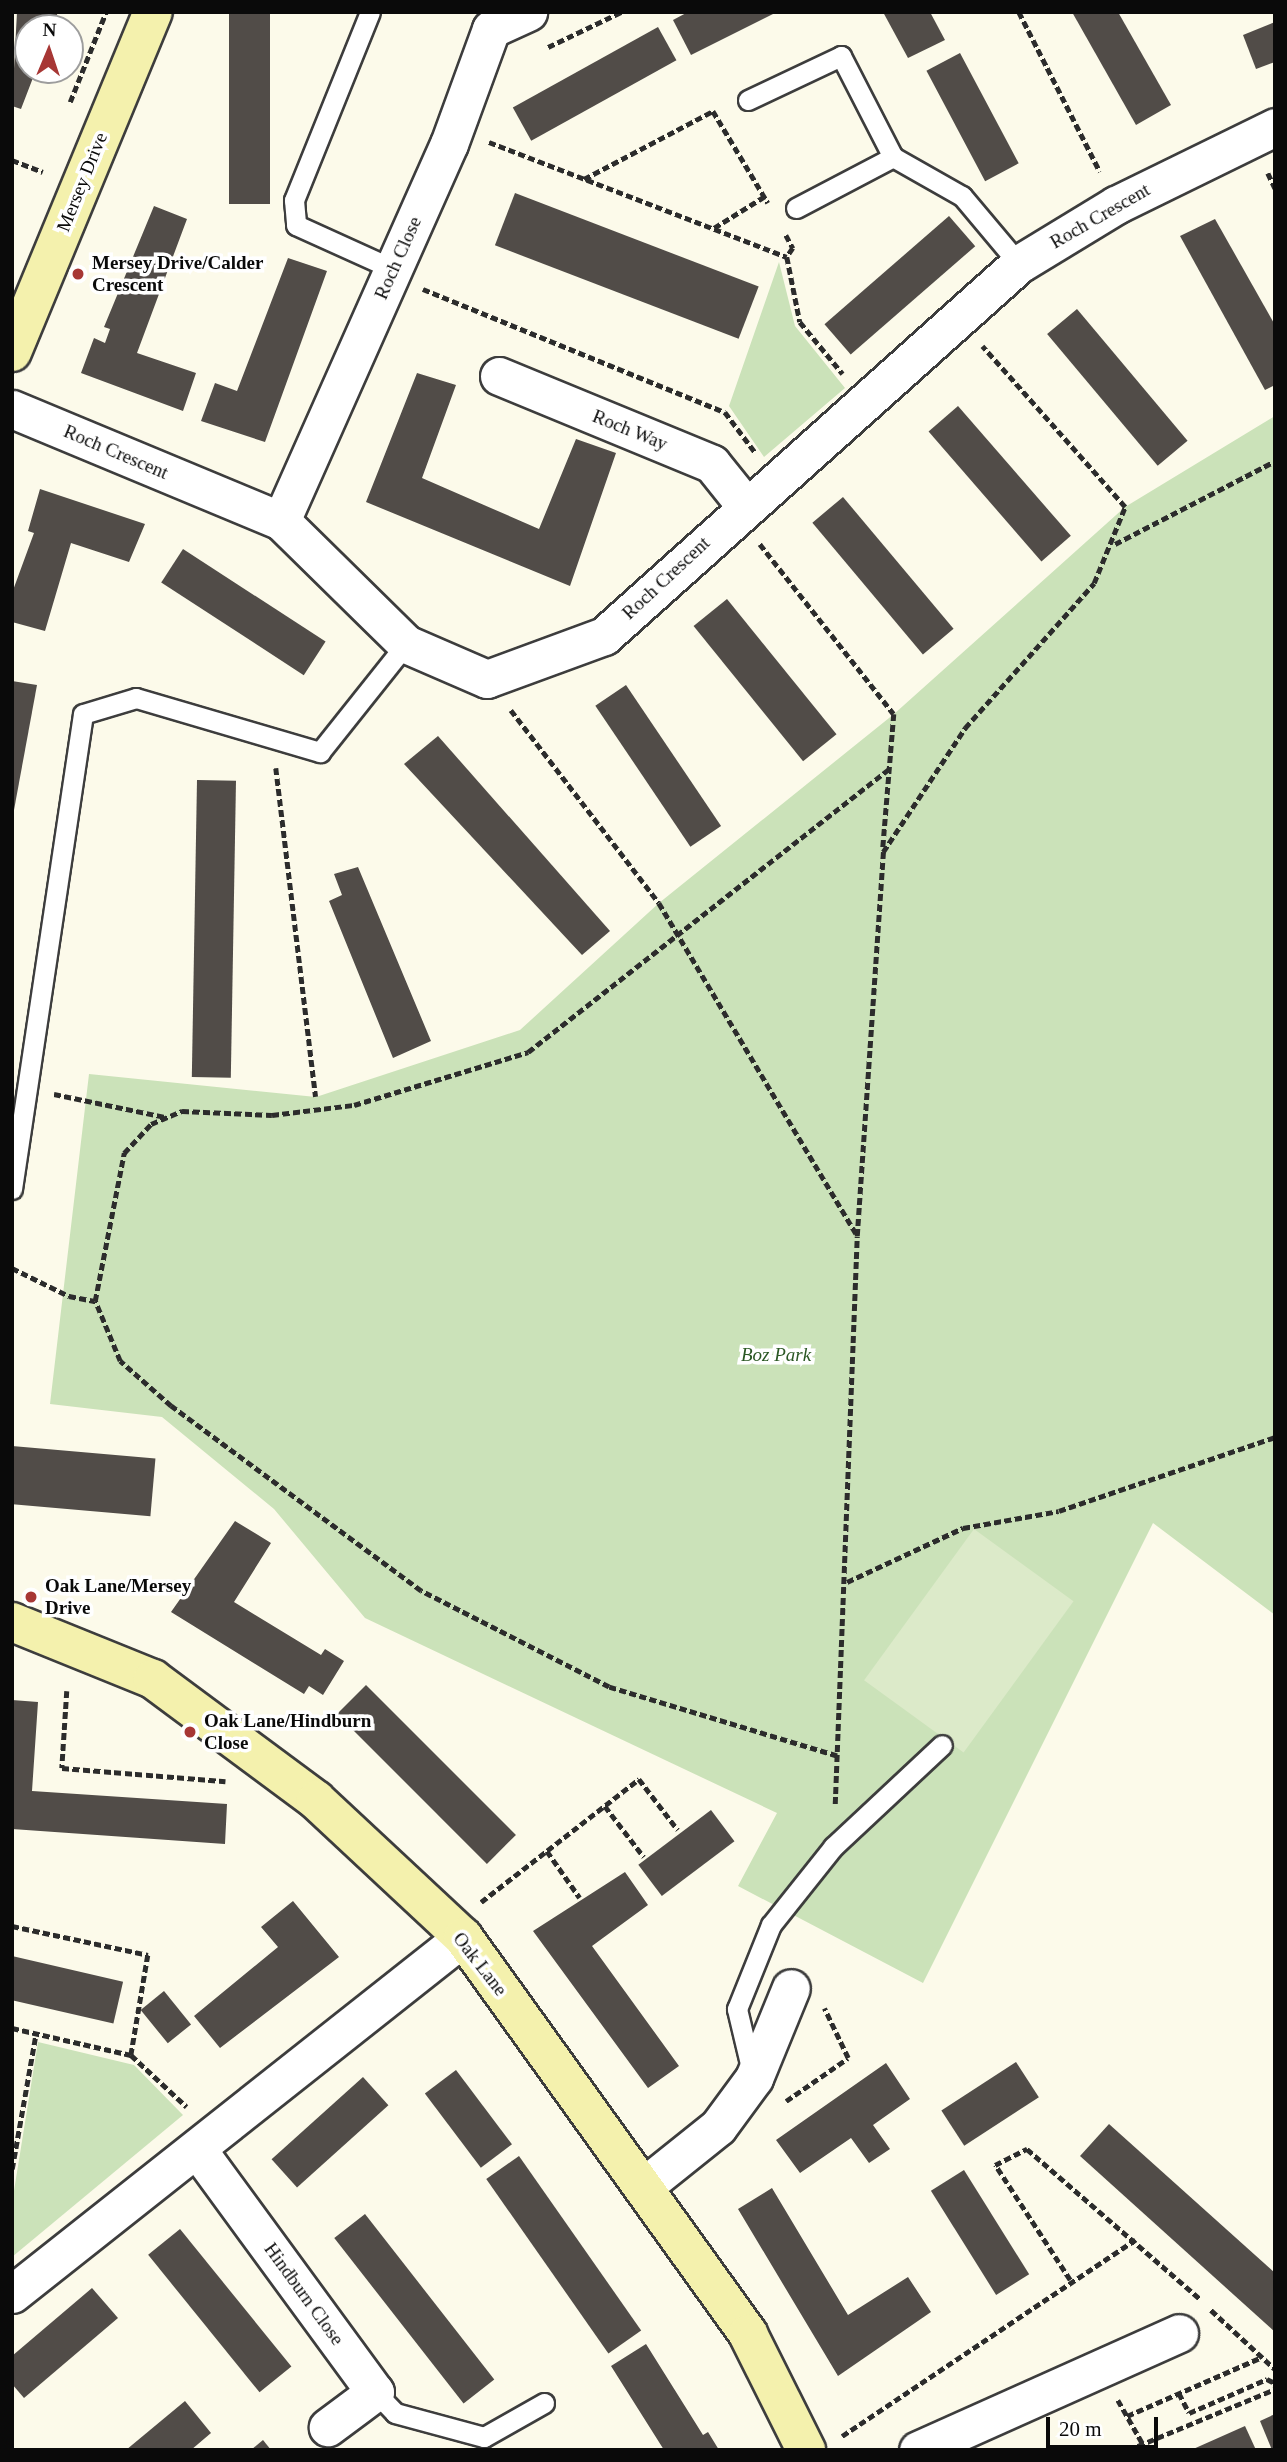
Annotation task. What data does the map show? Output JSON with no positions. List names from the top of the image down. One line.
{"streets":{"street":["Mersey Drive","Roch Crescent","Roch Close","Roch Way","Oak Lane","Hindburn Close"]},"crossings":[["Roch Crescent","Roch Close"],["Roch Crescent","Roch Way"]],"parks":["Boz Park"],"places":["Mersey Drive/Calder Crescent","Oak Lane/Mersey Drive","Oak Lane/Hindburn Close"],"scale_bar":"20 m","north":"top"}
